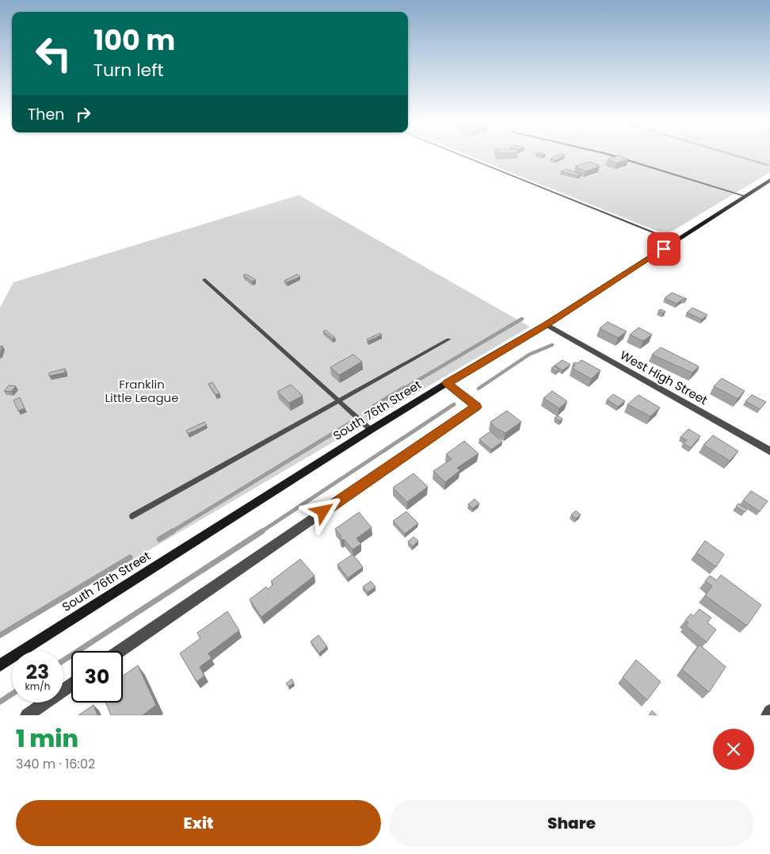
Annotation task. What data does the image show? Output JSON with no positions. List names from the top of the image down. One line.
{"streets":{"main road":["South 76th Street"],"street":["West High Street"]},"crossings":[["West High Street","South 76th Street"]],"parks":["Franklin Little League"],"page":{"turn":["100 m","Turn left"],"then":"Then","speed":"23 km/h","limit":"30","heading":["1 min","340 m · 16:02"],"buttons":["Exit","Share"]}}
